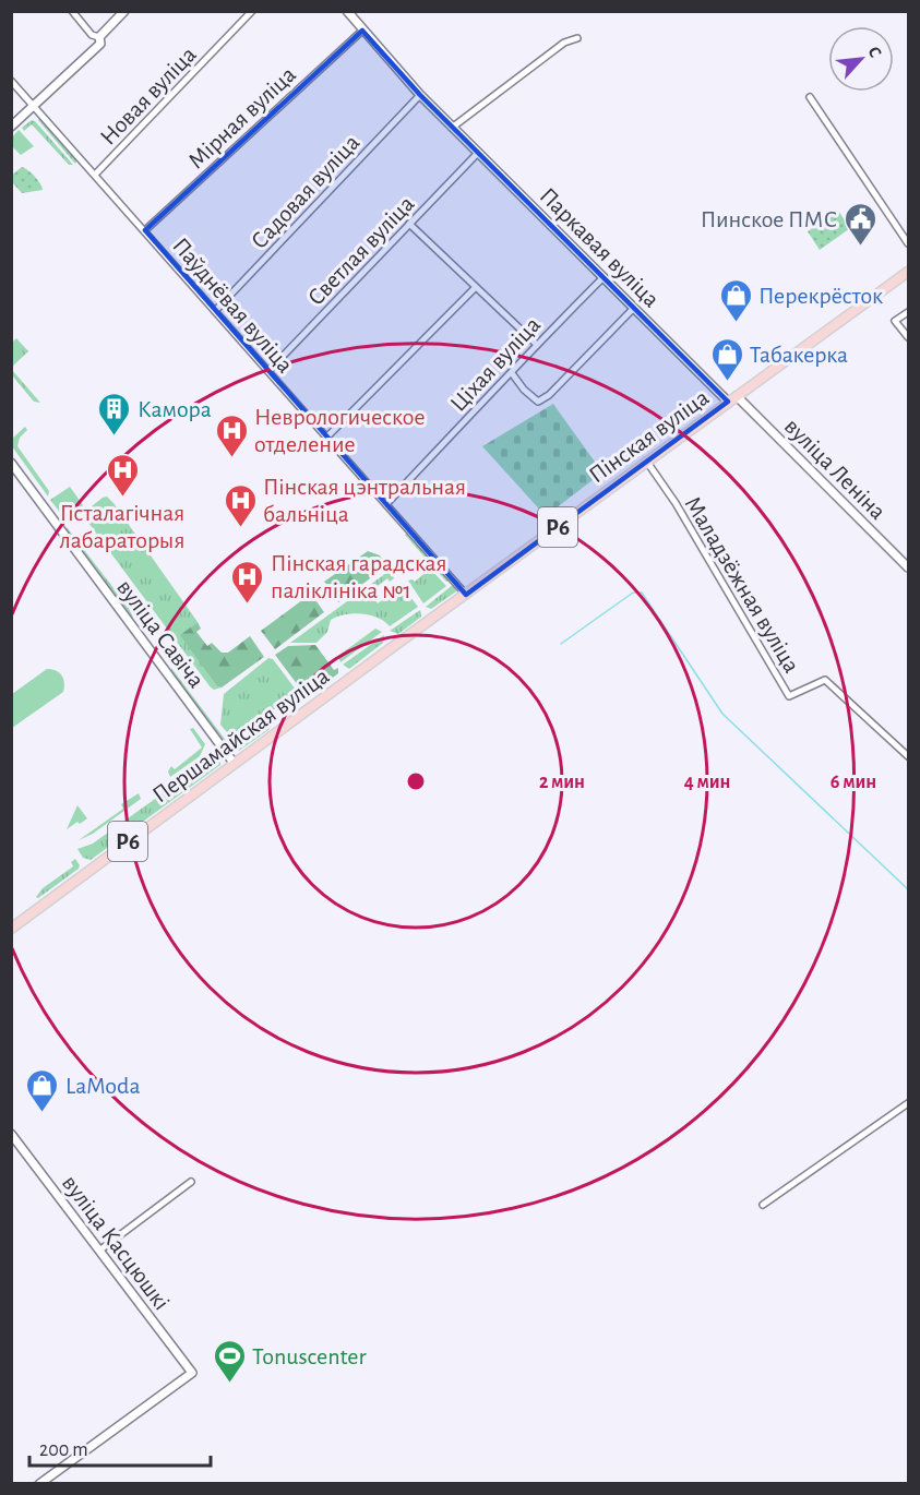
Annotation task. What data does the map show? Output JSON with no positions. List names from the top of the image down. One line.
{"streets":{"main road":["Пінская вуліца","Р6","Першамайская вуліца"],"street":["Новая вуліца","Мірная вуліца","Садовая вуліца","Паркавая вуліца","Светлая вуліца","Паўднёвая вуліца","Ціхая вуліца","вуліца Леніна","Маладзёжная вуліца","вуліца Савіча","вуліца Касцюшкі"]},"crossings":[["Новая вуліца","Паўднёвая вуліца"],["Мірная вуліца","Паркавая вуліца"],["Мірная вуліца","Паўднёвая вуліца"],["Садовая вуліца","Паркавая вуліца"],["Садовая вуліца","Паўднёвая вуліца"],["Паркавая вуліца","Светлая вуліца"],["Паркавая вуліца","Ціхая вуліца"],["Паркавая вуліца","Пінская вуліца"],["Паркавая вуліца","вуліца Леніна"],["Светлая вуліца","Паўднёвая вуліца"],["Паўднёвая вуліца","Ціхая вуліца"],["Паўднёвая вуліца","Пінская вуліца"],["Паўднёвая вуліца","Першамайская вуліца"],["Пінская вуліца","вуліца Леніна"],["Пінская вуліца","Маладзёжная вуліца"],["Пінская вуліца","Першамайская вуліца"],["вуліца Савіча","Першамайская вуліца"]],"places":{"public building":["Пинское ПМС"],"shop":["Перекрёсток","Табакерка","LaModa"],"building":["Камора"],"hospital":["Неврологическое отделение","Гісталагічная лабараторыя","Пінская цэнтральная бальніца","Пінская гарадская паліклініка №1"],"sports":["Tonuscenter"]},"scale_bar":"200 m","north":"top right","rings":["2 мин","4 мин","6 мин"]}
